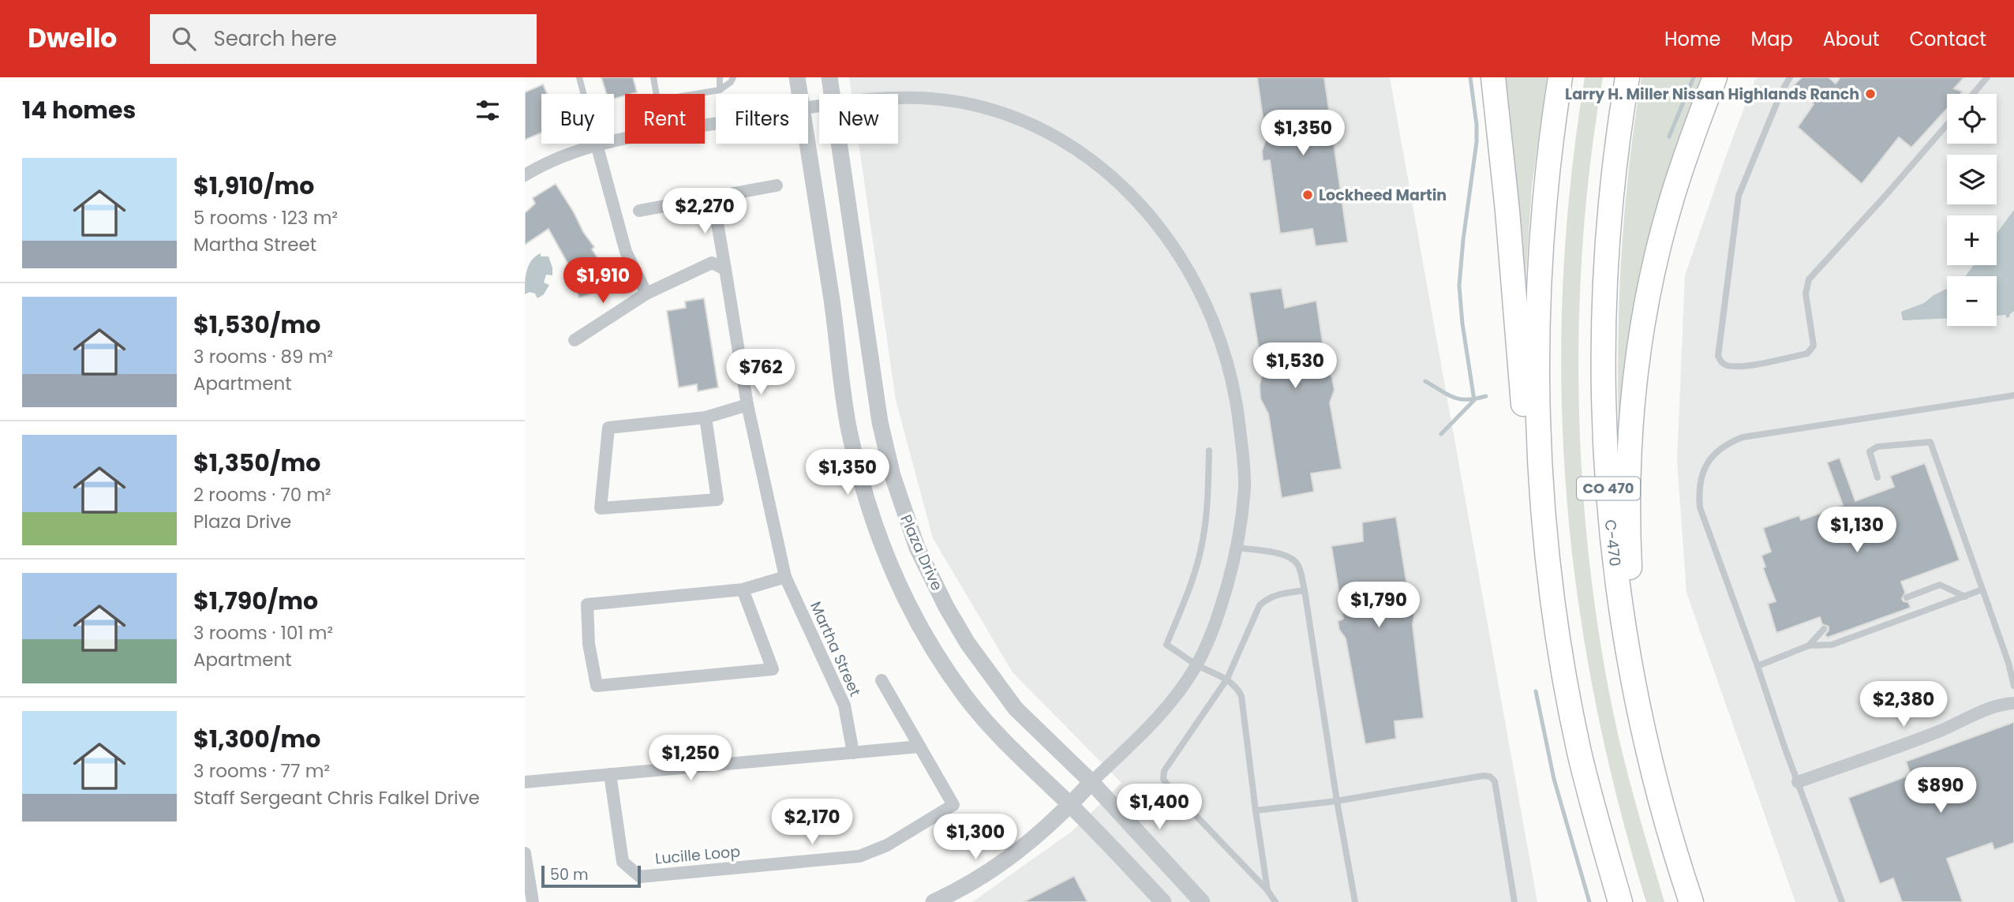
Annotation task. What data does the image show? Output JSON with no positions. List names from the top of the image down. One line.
{"streets":{"highway":["CO 470","C-470"],"street":["Plaza Drive","Martha Street","Lucille Loop"]},"places":["Larry H. Miller Nissan Highlands Ranch","Lockheed Martin"],"scale_bar":"50 m","page":{"header":"Dwello","search":"Search here","nav":["Home","Map","About","Contact"],"heading":"14 homes","map_buttons":["+","−"],"chip":["Buy","Rent","Filters","New"],"price":["$1,350","$2,270","$1,910","$1,530","$762","$1,350","$1,130","$1,790","$2,380","$1,250","$890","$1,400","$2,170","$1,300"],"list":[{"name":"$1,910/mo","note":"5 rooms · 123 m² · Martha Street"},{"name":"$1,530/mo","note":"3 rooms · 89 m² · Apartment"},{"name":"$1,350/mo","note":"2 rooms · 70 m² · Plaza Drive"},{"name":"$1,790/mo","note":"3 rooms · 101 m² · Apartment"},{"name":"$1,300/mo","note":"3 rooms · 77 m² · Staff Sergeant Chris Falkel Drive"}],"scale":"50 m"}}
